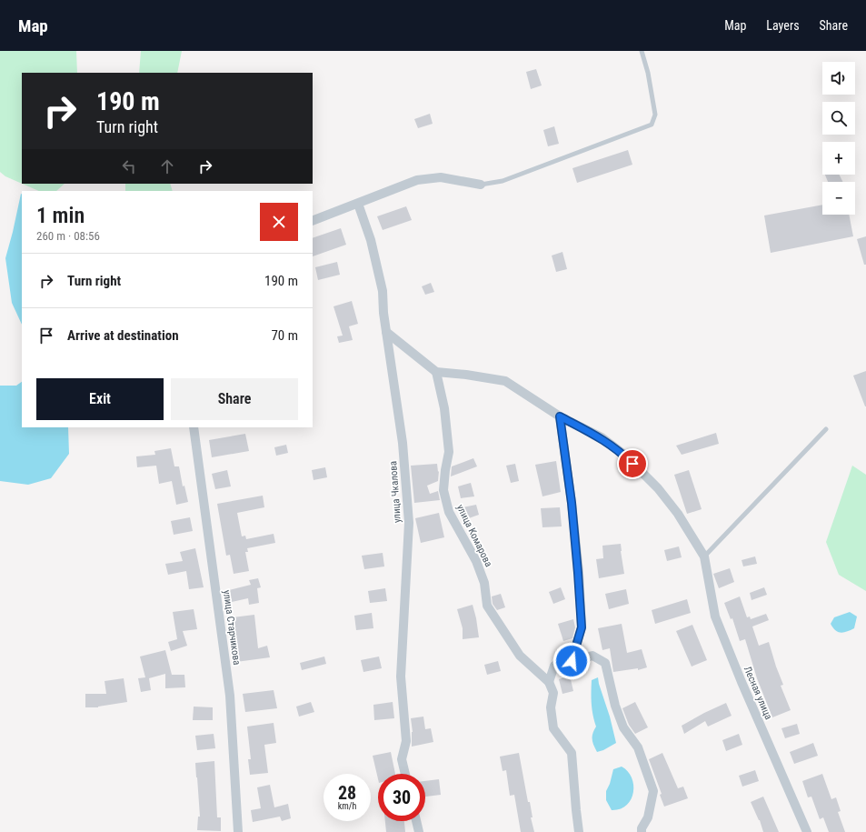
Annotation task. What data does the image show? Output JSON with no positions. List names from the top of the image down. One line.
{"streets":{"street":["улица Чкалова","улица Комарова","улица Старчикова","Лесная улица"]},"page":{"header":"Map","nav":["Map","Layers","Share"],"map_buttons":["+","−"],"turn":["190 m","Turn right"],"heading":["1 min","260 m · 08:56"],"list":[{"name":"Turn right","value":"190 m"},{"name":"Arrive at destination","value":"70 m"}],"buttons":["Exit","Share"],"speed":"28 km/h","limit":"30"}}
